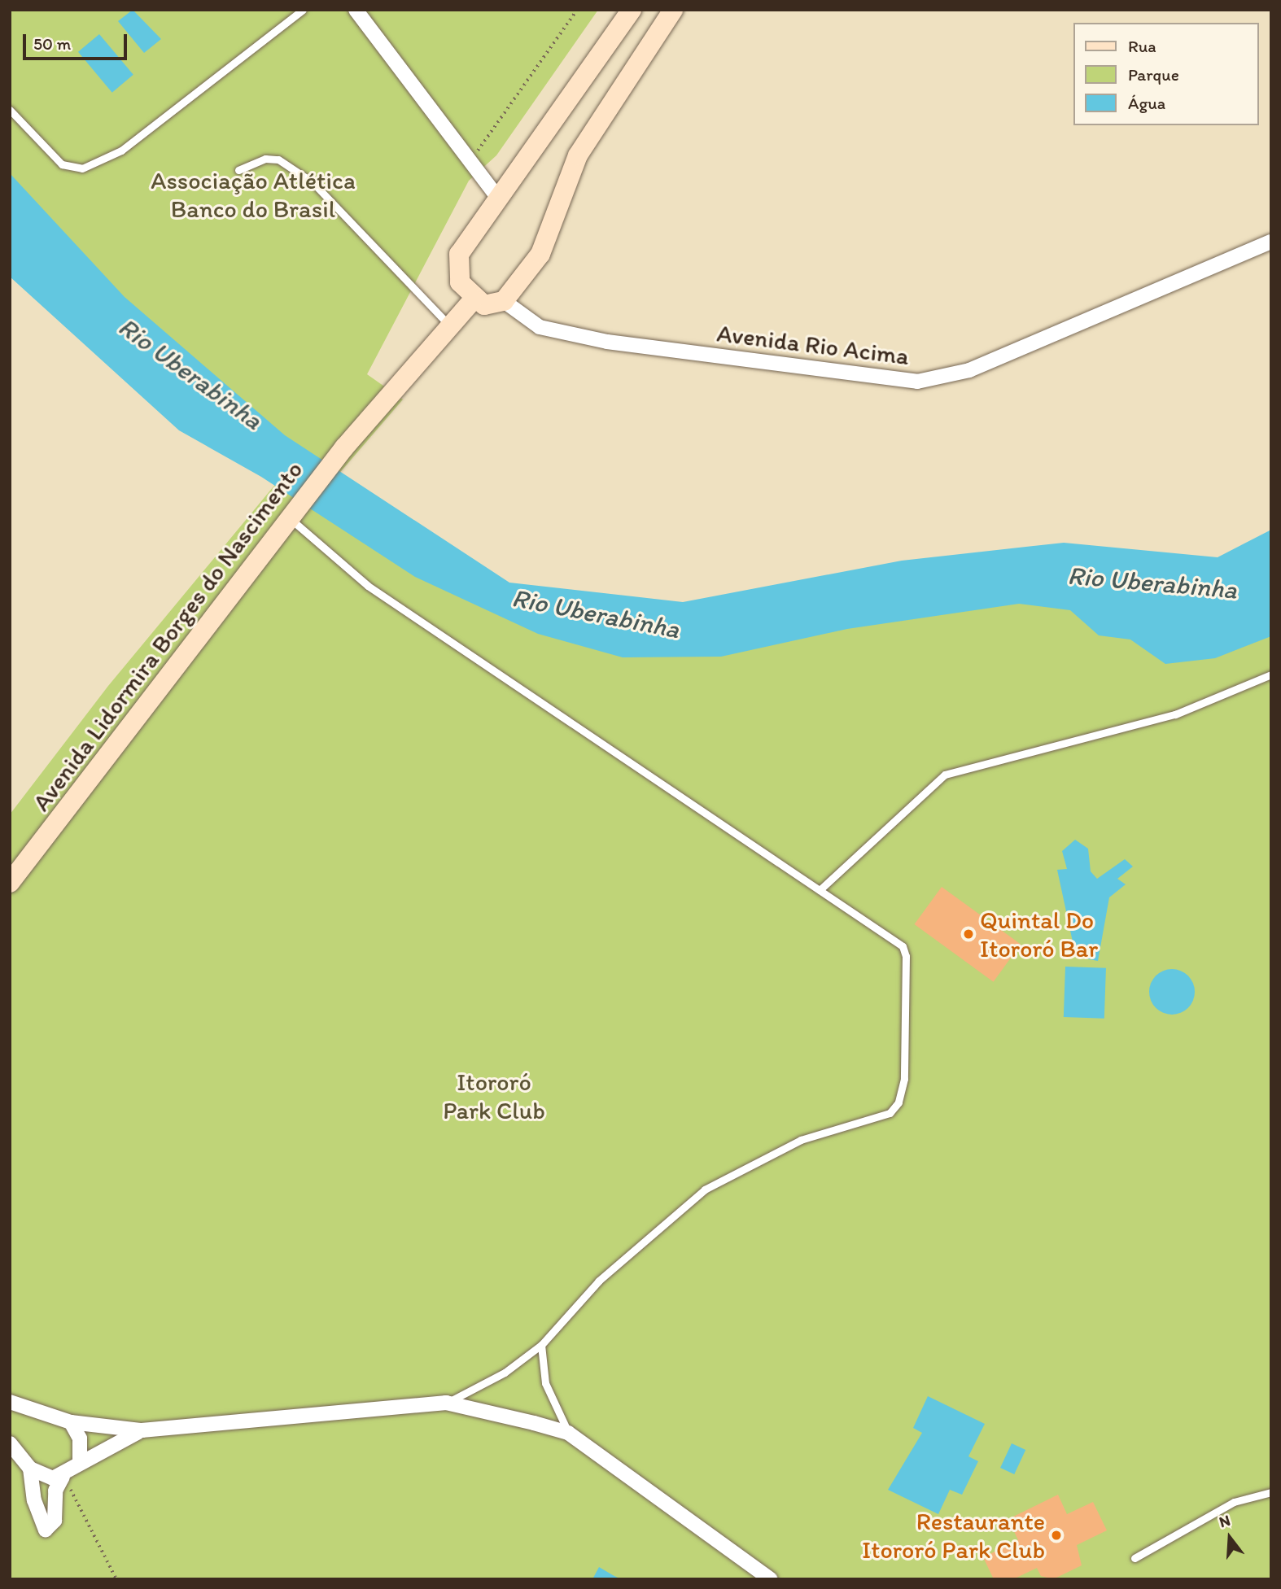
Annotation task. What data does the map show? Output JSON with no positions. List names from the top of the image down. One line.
{"streets":{"street":["Avenida Rio Acima","Avenida Lidormira Borges do Nascimento"]},"water":["Rio Uberabinha"],"parks":["Associação Atlética Banco do Brasil","Itororó Park Club"],"places":["Quintal Do Itororó Bar","Restaurante Itororó Park Club"],"legend":["Rua","Parque","Água"],"scale_bar":"50 m","north":"top"}
